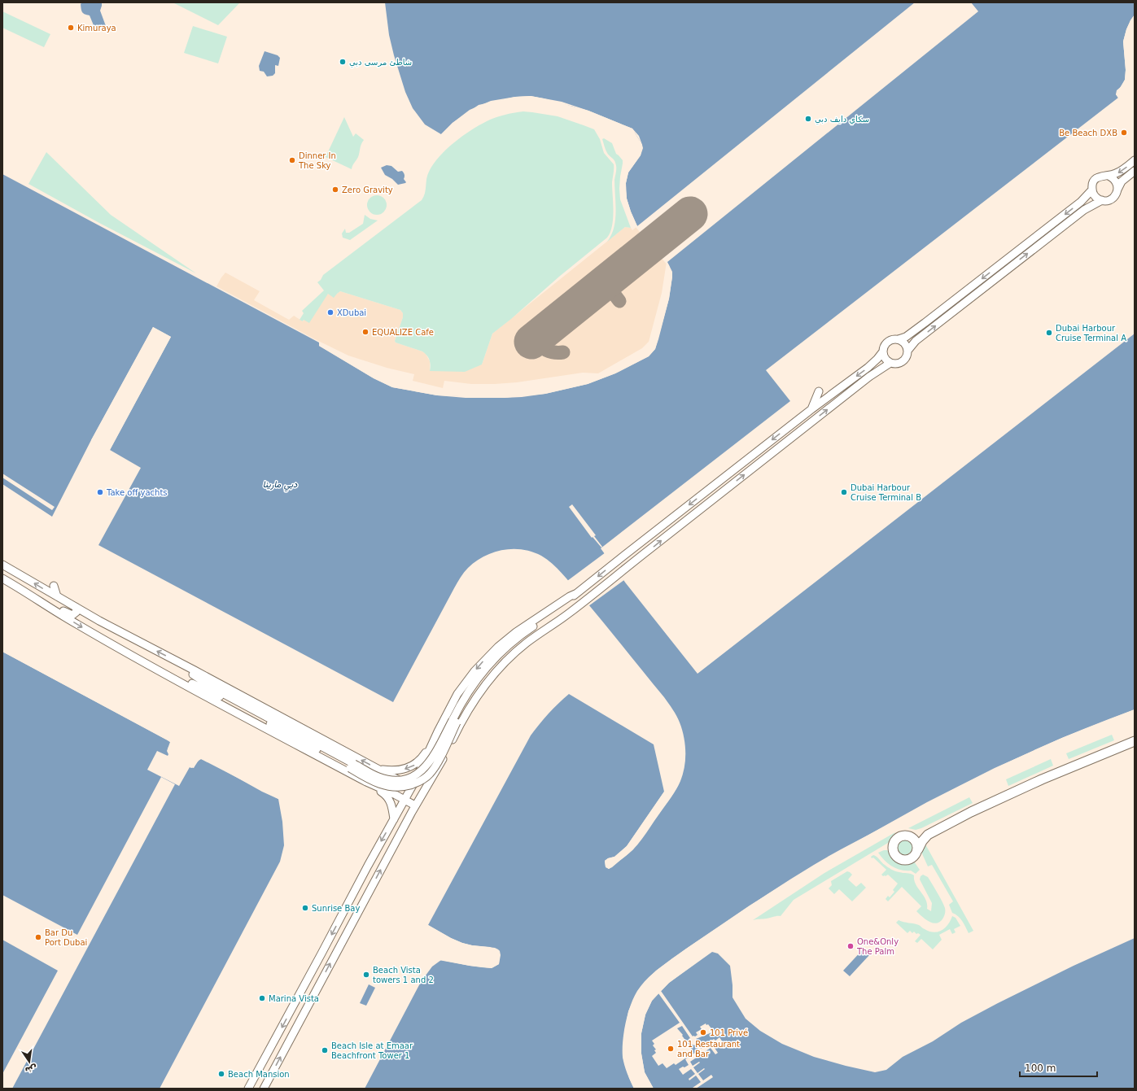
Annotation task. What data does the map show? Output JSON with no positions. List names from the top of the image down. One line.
{"water":["دبي مارينا"],"places":["Kimuraya","شاطئ مرسى دبي","سكاي دايف دبي","Be Beach DXB","Dinner In The Sky","Zero Gravity","XDubai","EQUALIZE Cafe","Dubai Harbour Cruise Terminal A","Take off yachts","Dubai Harbour Cruise Terminal B","Sunrise Bay","Bar Du Port Dubai","One&Only The Palm","Beach Vista towers 1 and 2","Marina Vista","101 Privé","101 Restaurant and Bar","Beach Isle at Emaar Beachfront Tower 1","Beach Mansion"],"scale_bar":"100 m","north":"bottom"}
